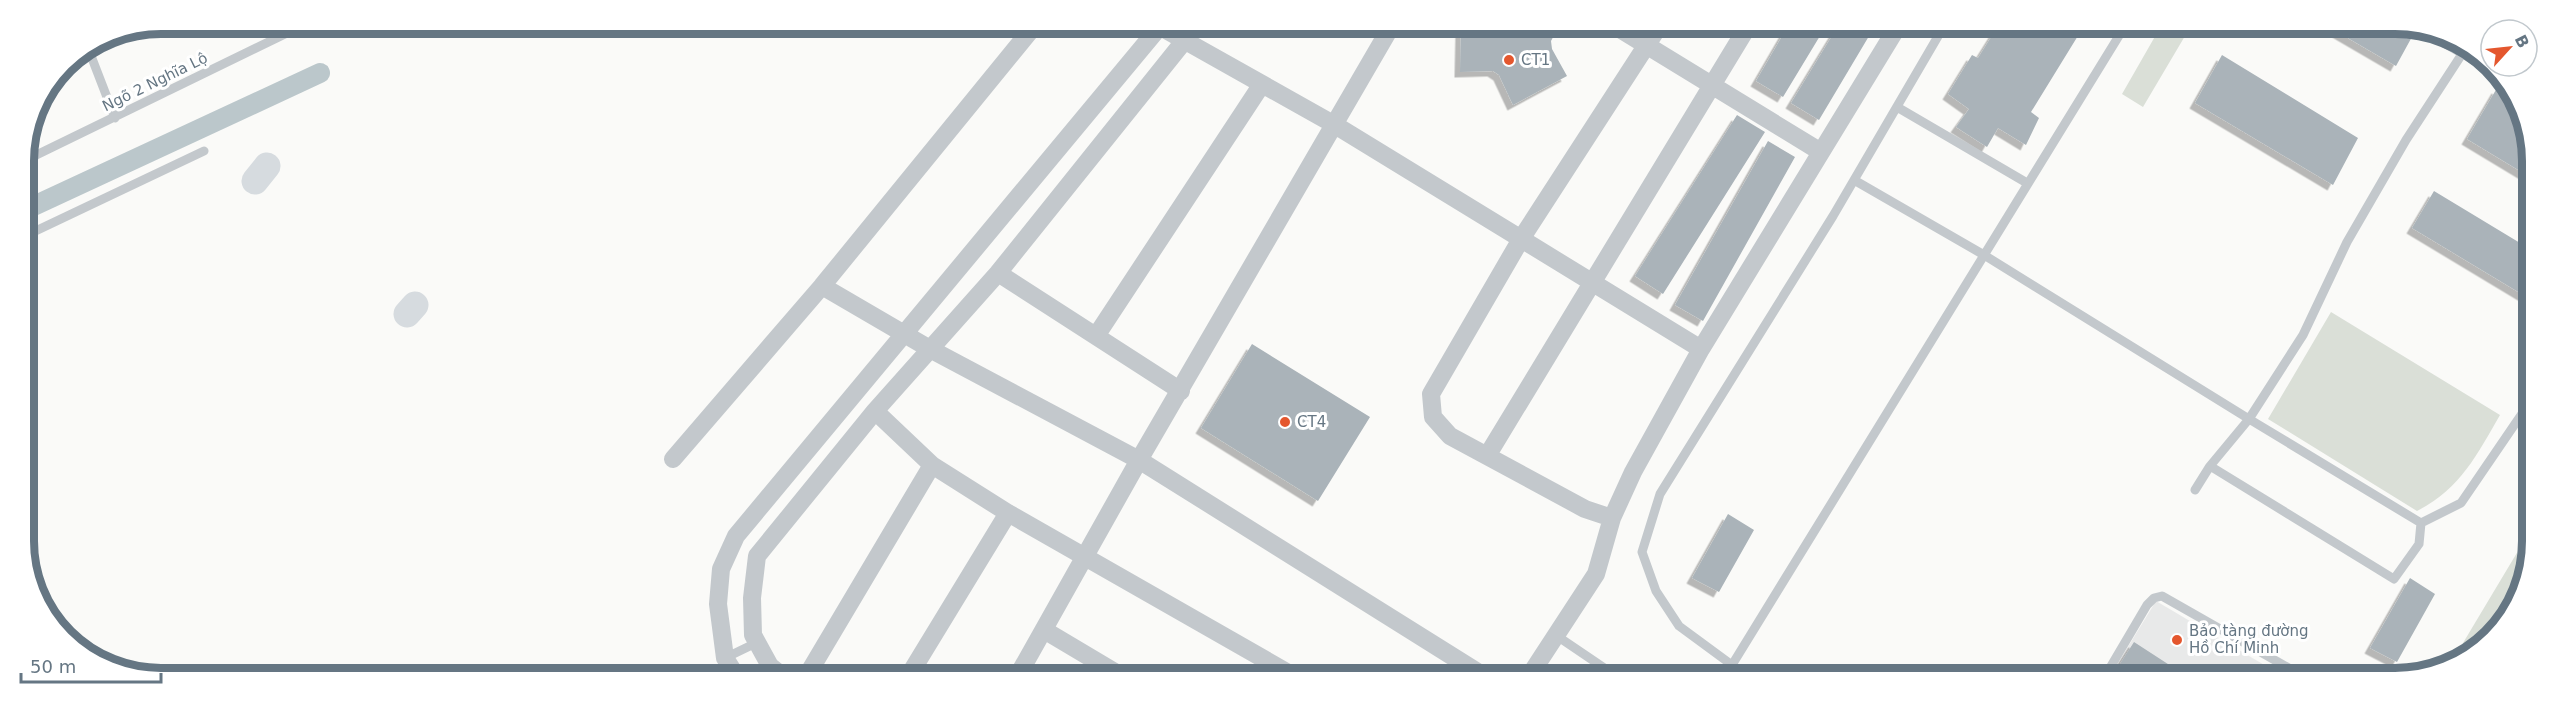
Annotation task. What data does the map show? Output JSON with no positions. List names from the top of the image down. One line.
{"streets":{"lane":["Ngõ 2 Nghĩa Lộ"]},"places":["CT1","CT4","Bảo tàng đường Hồ Chí Minh"],"scale_bar":"50 m","north":"top right"}
